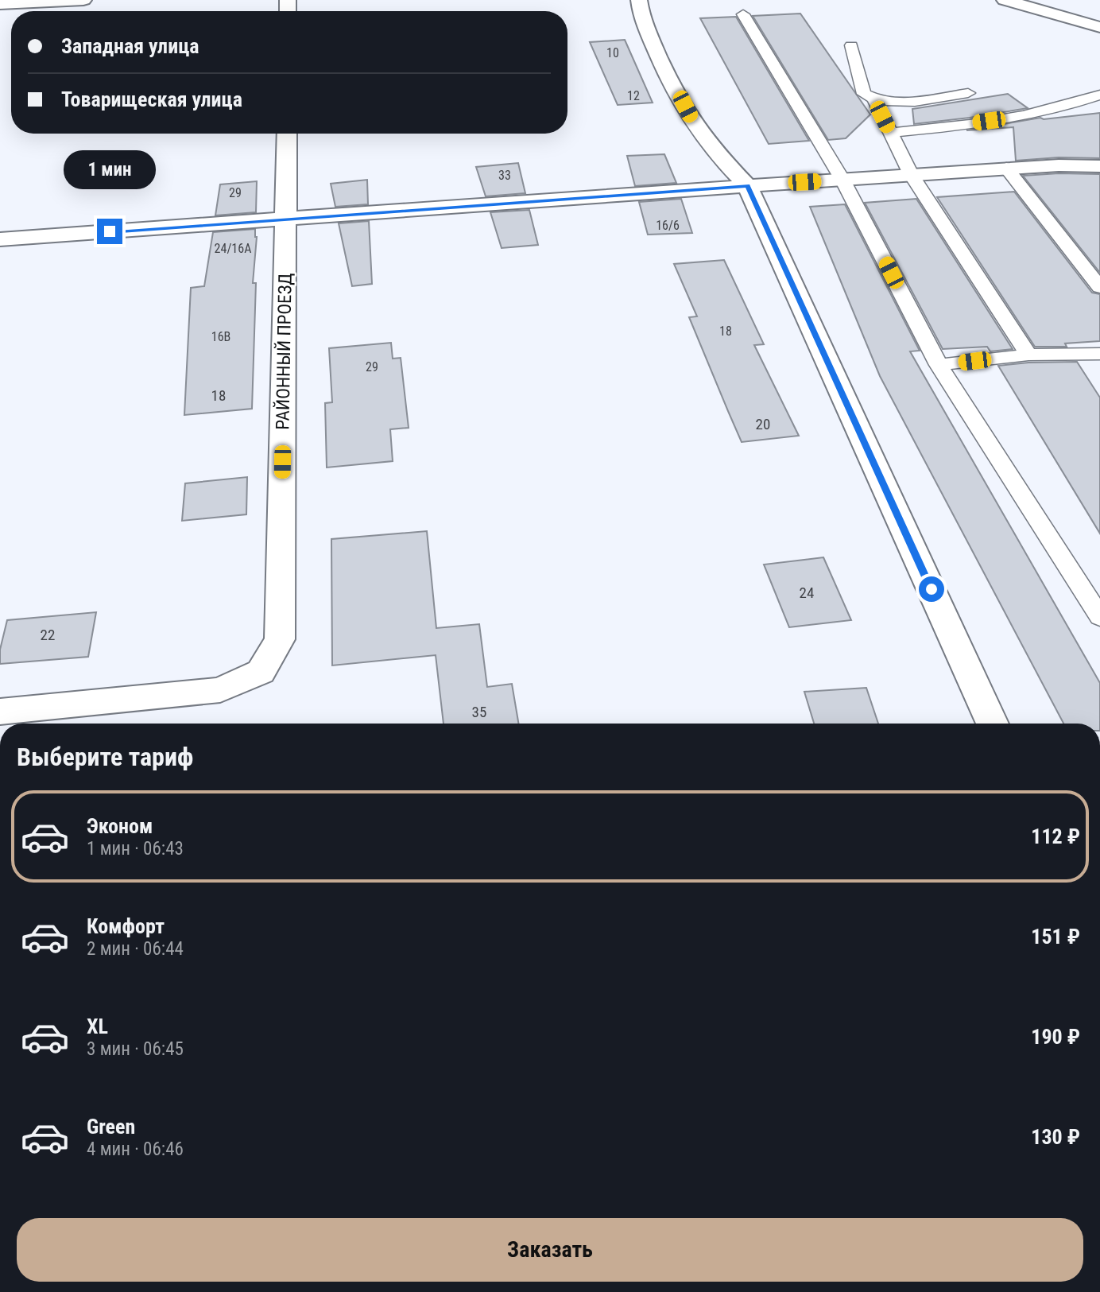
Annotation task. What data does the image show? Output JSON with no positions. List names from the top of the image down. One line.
{"streets":{"street":["РАЙОННЫЙ ПРОЕЗД"]},"house_numbers":["10","12","33","29","16/6","24/16А","18","16В","29","18","20","24","22","35"],"page":{"banner":["Западная улица","Товарищеская улица"],"bubble":"1 мин","heading":"Выберите тариф","list":[{"name":"Эконом","note":"1 мин · 06:43","value":"112 ₽"},{"name":"Комфорт","note":"2 мин · 06:44","value":"151 ₽"},{"name":"XL","note":"3 мин · 06:45","value":"190 ₽"},{"name":"Green","note":"4 мин · 06:46","value":"130 ₽"}],"buttons":"Заказать"}}
